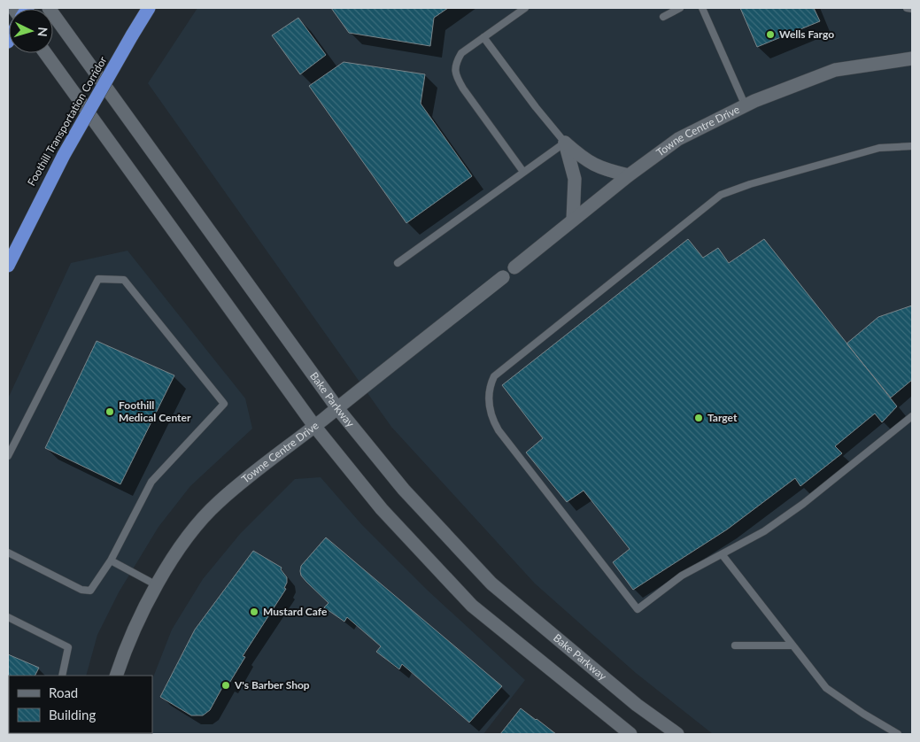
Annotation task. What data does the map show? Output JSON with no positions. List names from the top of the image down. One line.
{"streets":{"highway":["Foothill Transportation Corridor"],"main road":["Towne Centre Drive","Bake Parkway"]},"crossings":[["Towne Centre Drive","Bake Parkway"]],"places":["Wells Fargo","Foothill Medical Center","Target","Mustard Cafe","V's Barber Shop"],"legend":["Road","Building"],"north":"right"}
